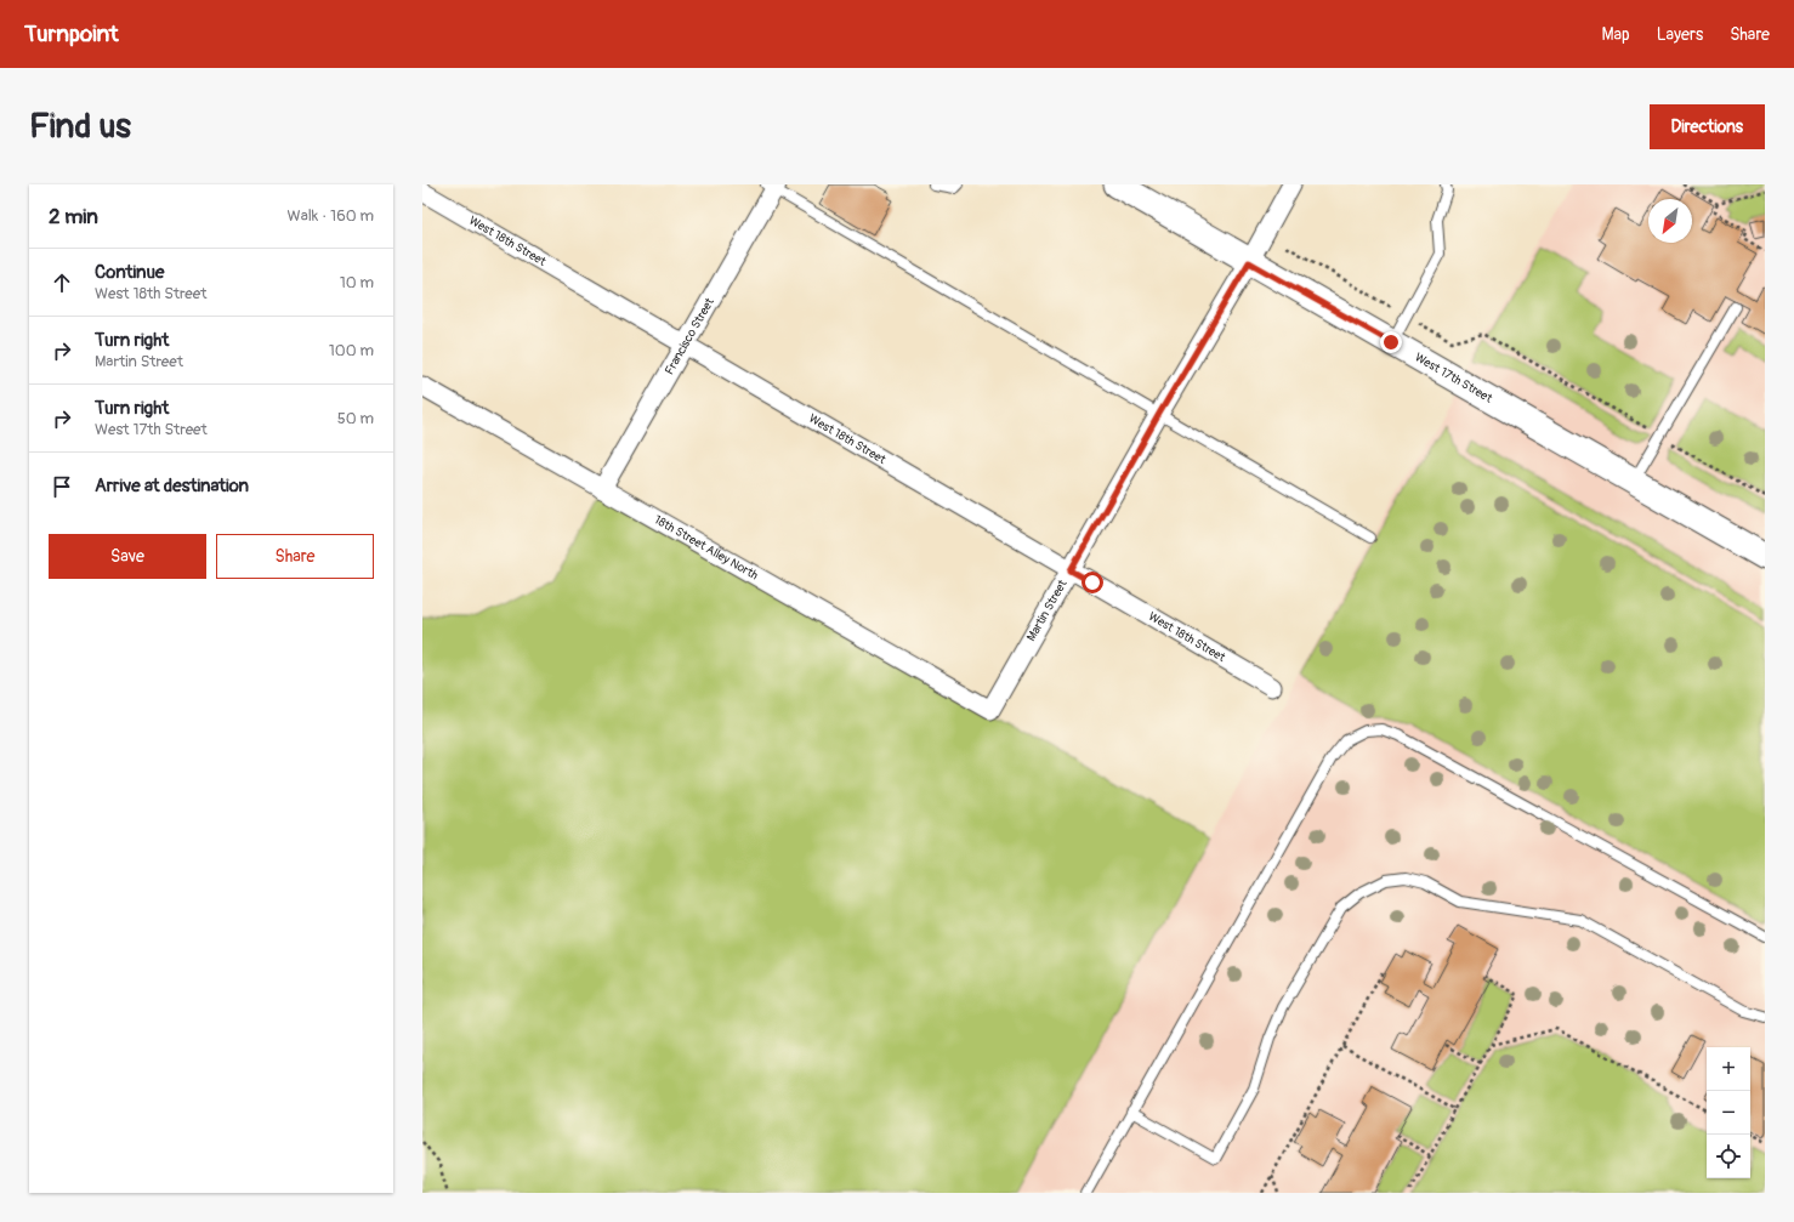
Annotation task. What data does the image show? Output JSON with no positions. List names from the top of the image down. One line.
{"streets":{"street":["West 18th Street","Francisco Street","West 17th Street","18th Street Alley North","Martin Street"]},"crossings":[["West 18th Street","Francisco Street"],["West 18th Street","Martin Street"],["Francisco Street","18th Street Alley North"],["West 17th Street","Martin Street"],["18th Street Alley North","Martin Street"]],"north":"bottom left","page":{"header":"Turnpoint","nav":["Map","Layers","Share"],"buttons":["Directions",["Save","Share"]],"title":"Find us","heading":["2 min","Walk · 160 m"],"list":[["Continue","West 18th Street","10 m"],["Turn right","Martin Street","100 m"],["Turn right","West 17th Street","50 m"],"Arrive at destination"],"map_buttons":["+","−"]}}
